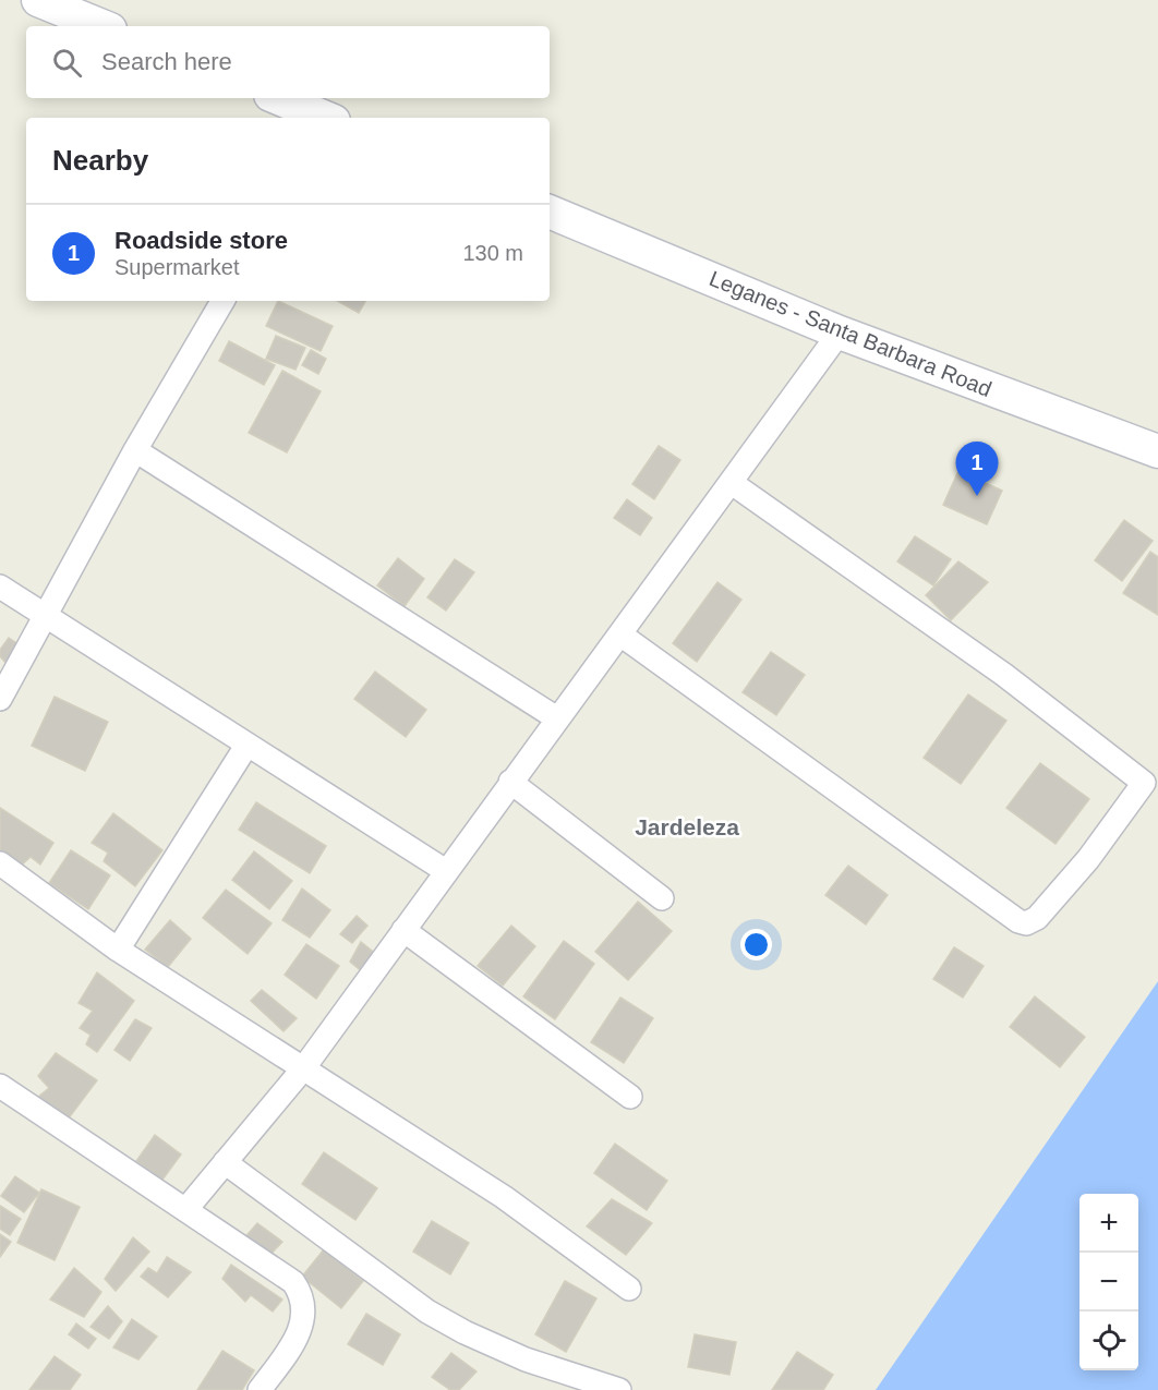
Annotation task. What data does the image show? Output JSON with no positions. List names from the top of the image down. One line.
{"streets":{"main road":["Leganes - Santa Barbara Road"]},"districts":["Jardeleza"],"page":{"search":"Search here","heading":"Nearby","list":[{"mark":"1","name":"Roadside store","note":"Supermarket","value":"130 m"}],"pins":"1","map_buttons":["+","−"]}}
